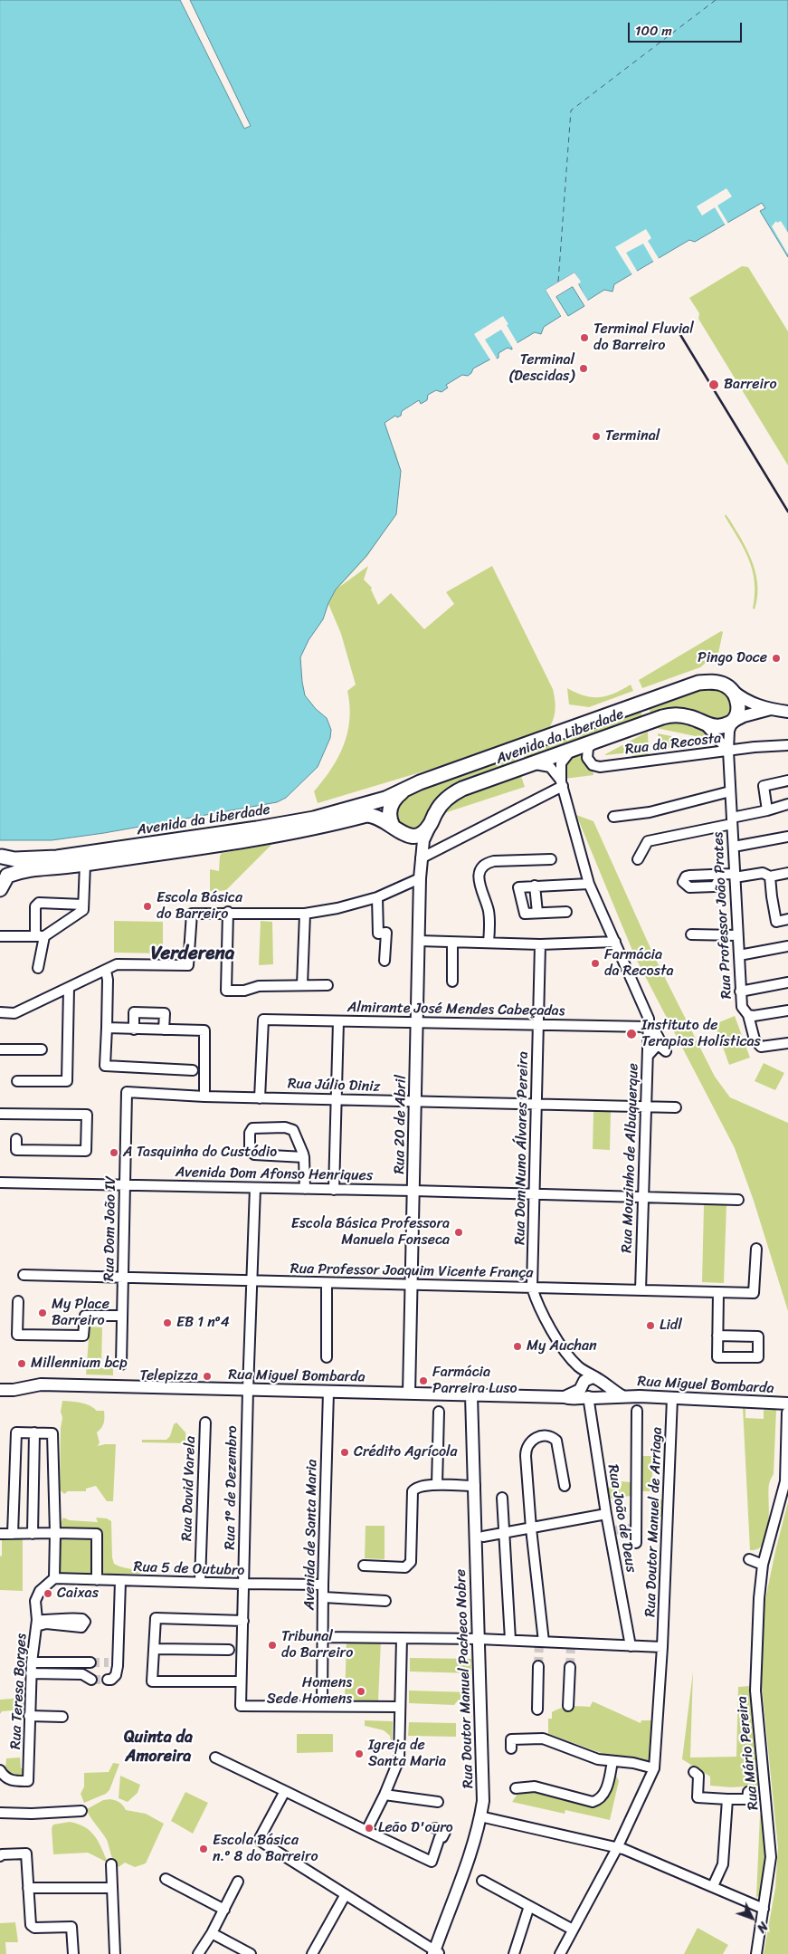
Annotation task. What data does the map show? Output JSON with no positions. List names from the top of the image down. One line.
{"streets":{"main road":["Avenida da Liberdade"],"street":["Rua da Recosta","Rua Professor João Prates","Almirante José Mendes Cabeçadas","Rua Júlio Diniz","Rua 20 de Abril","Rua Dom Nuno Álvares Pereira","Rua Mouzinho de Albuquerque","Avenida Dom Afonso Henriques","Rua Dom João IV","Rua Professor Joaquim Vicente França","Rua Miguel Bombarda","Rua 1º de Dezembro","Rua David Varela","Rua João de Deus","Rua Doutor Manuel de Arriaga","Avenida de Santa Maria","Rua 5 de Outubro","Rua Doutor Manuel Pacheco Nobre","Rua Teresa Borges","Rua Mário Pereira"]},"crossings":[["Avenida da Liberdade","Rua da Recosta"],["Avenida da Liberdade","Rua Professor João Prates"],["Avenida da Liberdade","Rua 20 de Abril"],["Rua da Recosta","Rua Professor João Prates"],["Almirante José Mendes Cabeçadas","Rua Júlio Diniz"],["Almirante José Mendes Cabeçadas","Rua 20 de Abril"],["Almirante José Mendes Cabeçadas","Rua Dom Nuno Álvares Pereira"],["Almirante José Mendes Cabeçadas","Rua Mouzinho de Albuquerque"],["Rua Júlio Diniz","Rua 20 de Abril"],["Rua Júlio Diniz","Rua Dom Nuno Álvares Pereira"],["Rua Júlio Diniz","Rua Mouzinho de Albuquerque"],["Rua Júlio Diniz","Rua Dom João IV"],["Rua 20 de Abril","Avenida Dom Afonso Henriques"],["Rua 20 de Abril","Rua Professor Joaquim Vicente França"],["Rua 20 de Abril","Rua Miguel Bombarda"],["Rua Dom Nuno Álvares Pereira","Avenida Dom Afonso Henriques"],["Rua Dom Nuno Álvares Pereira","Rua Professor Joaquim Vicente França"],["Rua Dom Nuno Álvares Pereira","Rua Miguel Bombarda"],["Rua Dom Nuno Álvares Pereira","Rua João de Deus"],["Rua Mouzinho de Albuquerque","Avenida Dom Afonso Henriques"],["Rua Mouzinho de Albuquerque","Rua Professor Joaquim Vicente França"],["Avenida Dom Afonso Henriques","Rua Dom João IV"],["Avenida Dom Afonso Henriques","Rua 1º de Dezembro"],["Rua Dom João IV","Rua Professor Joaquim Vicente França"],["Rua Professor Joaquim Vicente França","Rua 1º de Dezembro"],["Rua Miguel Bombarda","Rua 1º de Dezembro"],["Rua Miguel Bombarda","Rua João de Deus"],["Rua Miguel Bombarda","Rua Doutor Manuel de Arriaga"],["Rua Miguel Bombarda","Avenida de Santa Maria"],["Rua Miguel Bombarda","Rua Doutor Manuel Pacheco Nobre"],["Rua Miguel Bombarda","Rua Mário Pereira"],["Rua 1º de Dezembro","Avenida de Santa Maria"],["Rua 1º de Dezembro","Rua 5 de Outubro"],["Rua David Varela","Rua 5 de Outubro"],["Avenida de Santa Maria","Rua 5 de Outubro"],["Rua 5 de Outubro","Rua Teresa Borges"]],"districts":["Verderena","Quinta da Amoreira"],"places":["Terminal Fluvial do Barreiro","Terminal (Descidas)","Barreiro","Terminal","Pingo Doce","Escola Básica do Barreiro","Farmácia da Recosta","Instituto de Terapias Holísticas","A Tasquinha do Custódio","Escola Básica Professora Manuela Fonseca","My Place Barreiro","EB 1 nº4","Lidl","My Auchan","Millennium bcp","Telepizza","Farmácia Parreira Luso","Crédito Agrícola","Caixas","Tribunal do Barreiro","Homens Sede Homens","Igreja de Santa Maria","Leão D'ouro","Escola Básica n.º 8 do Barreiro"],"scale_bar":"100 m","north":"bottom right"}
